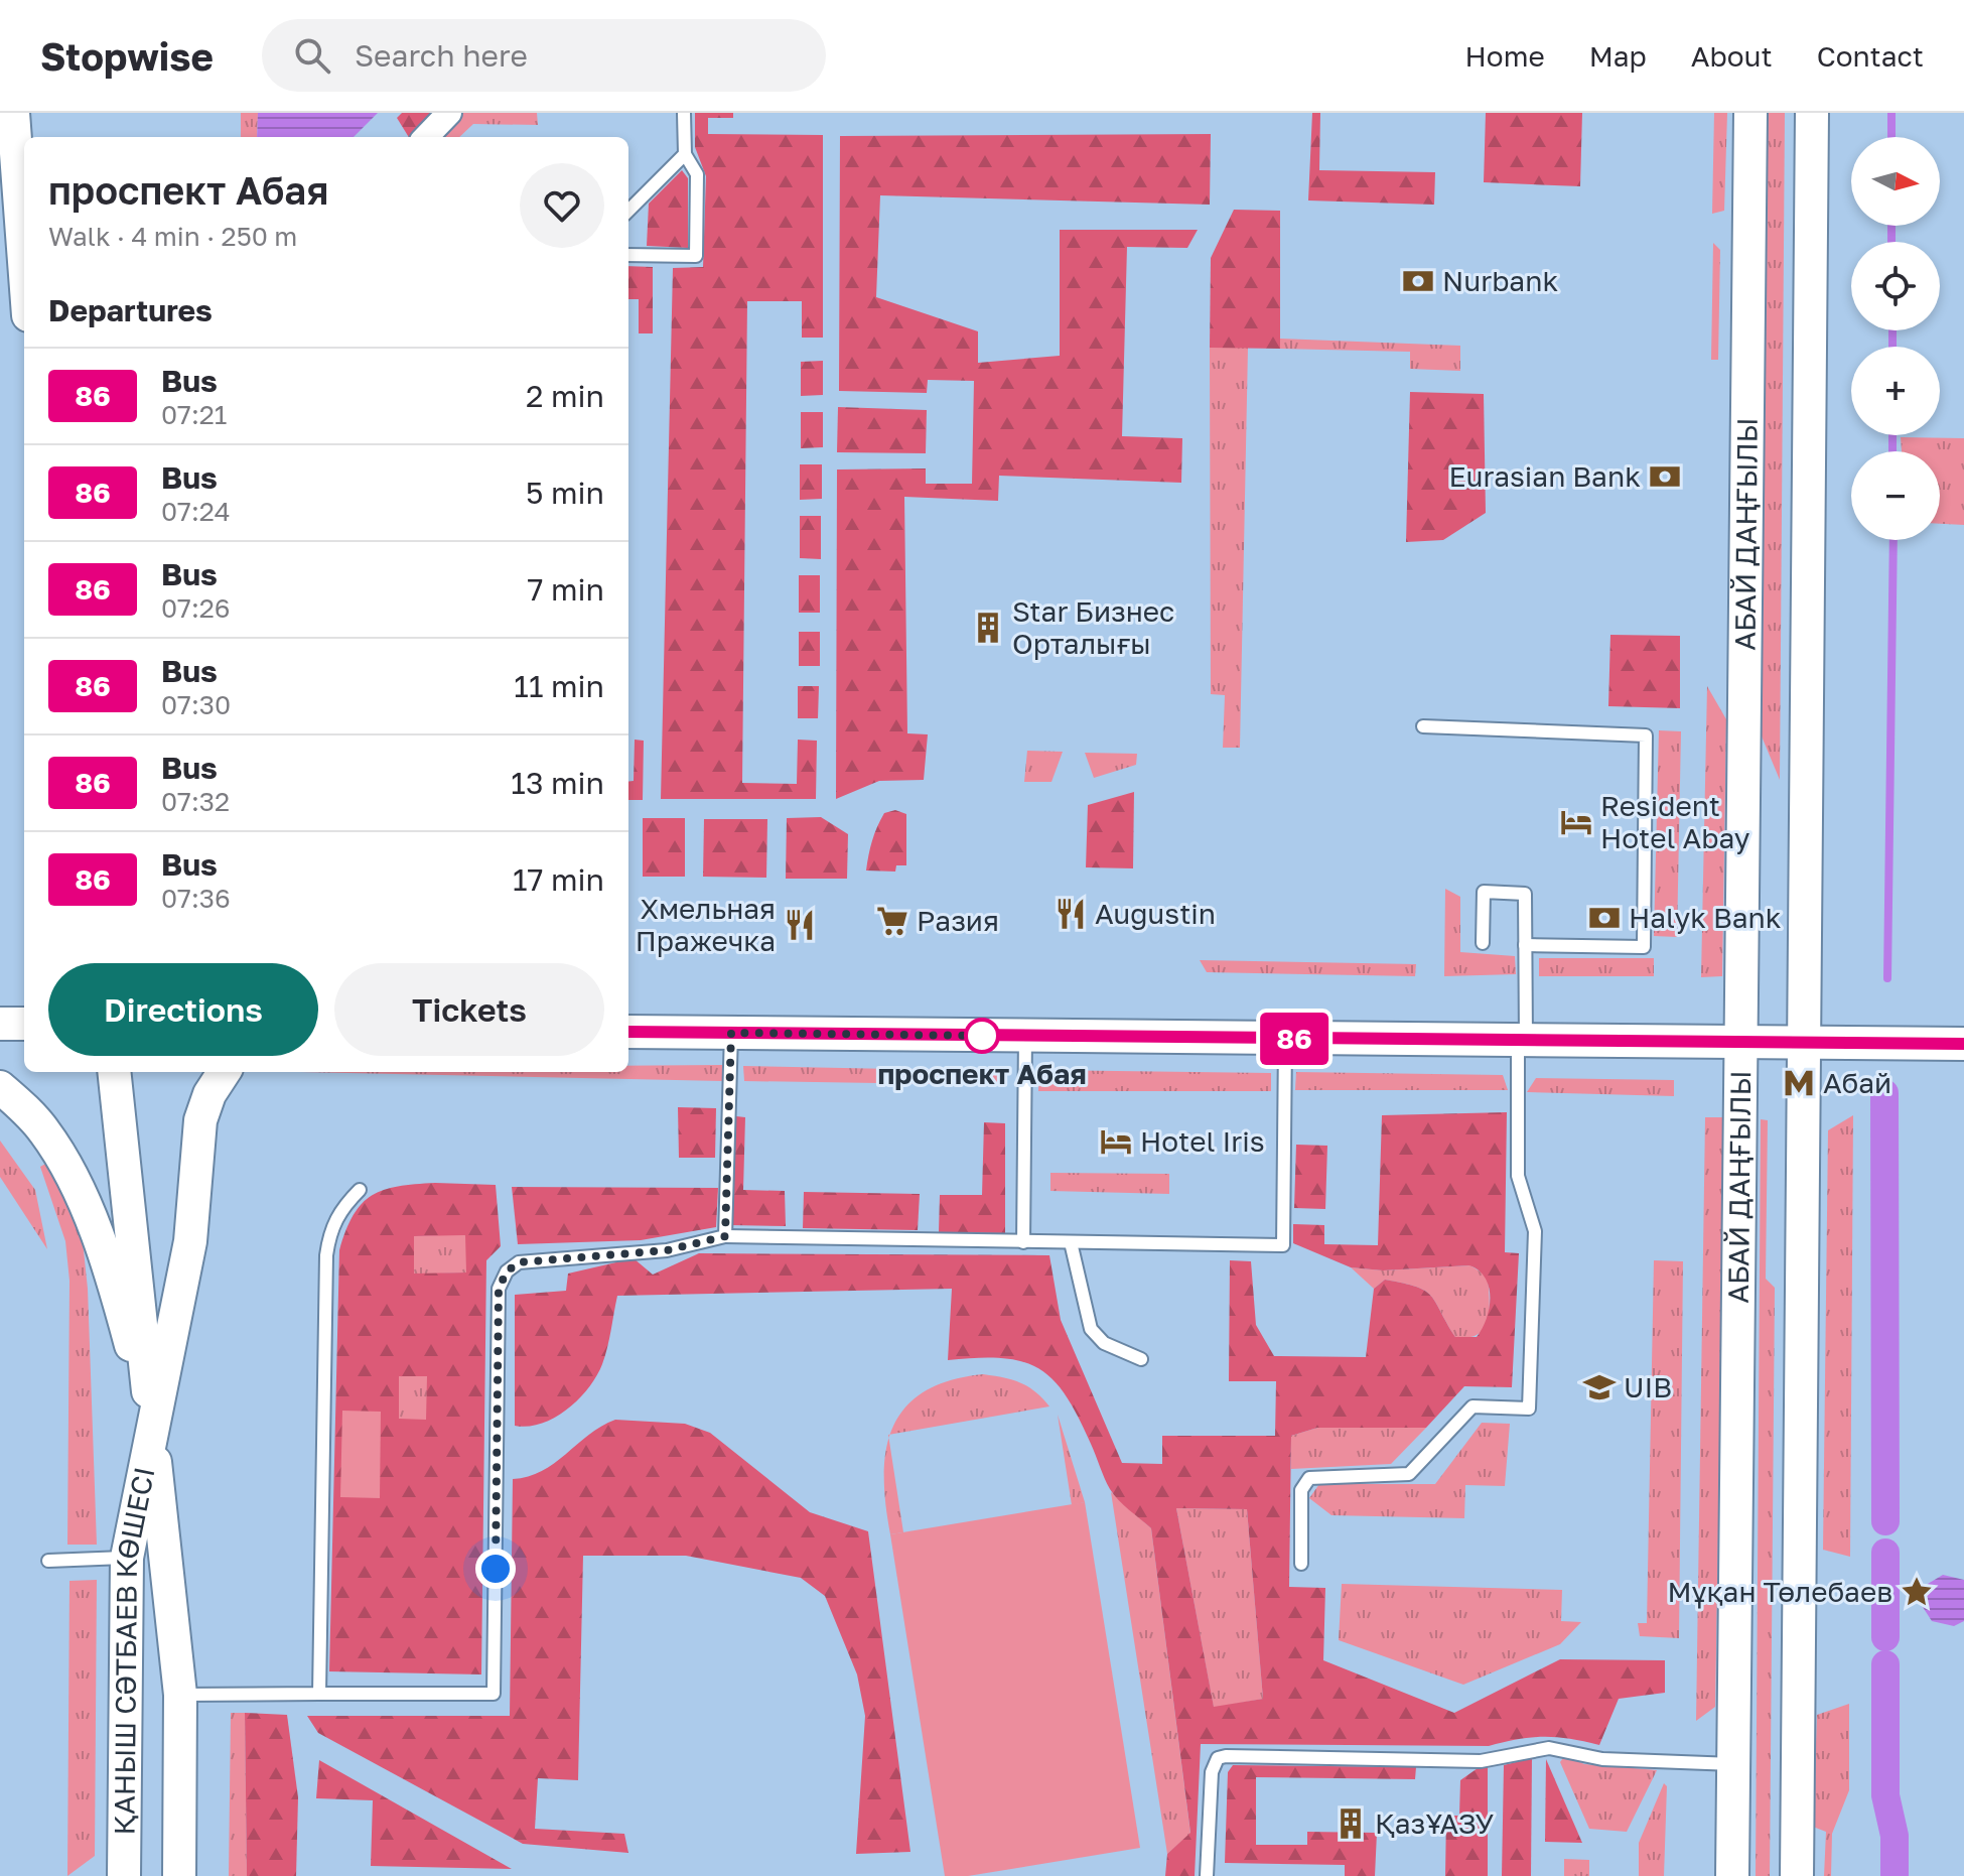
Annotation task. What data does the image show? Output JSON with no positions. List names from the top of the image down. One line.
{"streets":{"main road":["АБАЙ ДАҢҒЫЛЫ","ҚАНЫШ СӘТБАЕВ КӨШЕСІ"]},"places":{"bank":["Nurbank","Eurasian Bank","Halyk Bank"],"building":["Star Бизнес Орталығы","ҚазҰАЗУ"],"hotel":["Resident Hotel Abay","Hotel Iris"],"restaurant":["Augustin","Хмельная Пражечка"],"supermarket":["Разия"],"other":["проспект Абая"],"metro station":["Абай"],"school or university":["UIB"],"place":["Мұқан Төлебаев"]},"lines":["bus line 86"],"north":"right","page":{"header":"Stopwise","search":"Search here","nav":["Home","Map","About","Contact"],"on_map":"86","map_buttons":["+","−"],"heading":[["проспект Абая","Walk · 4 min · 250 m"],"Departures"],"list":[{"mark":"86","name":"Bus","note":"07:21","value":"2 min"},{"mark":"86","name":"Bus","note":"07:24","value":"5 min"},{"mark":"86","name":"Bus","note":"07:26","value":"7 min"},{"mark":"86","name":"Bus","note":"07:30","value":"11 min"},{"mark":"86","name":"Bus","note":"07:32","value":"13 min"},{"mark":"86","name":"Bus","note":"07:36","value":"17 min"}],"buttons":["Directions","Tickets"]}}
